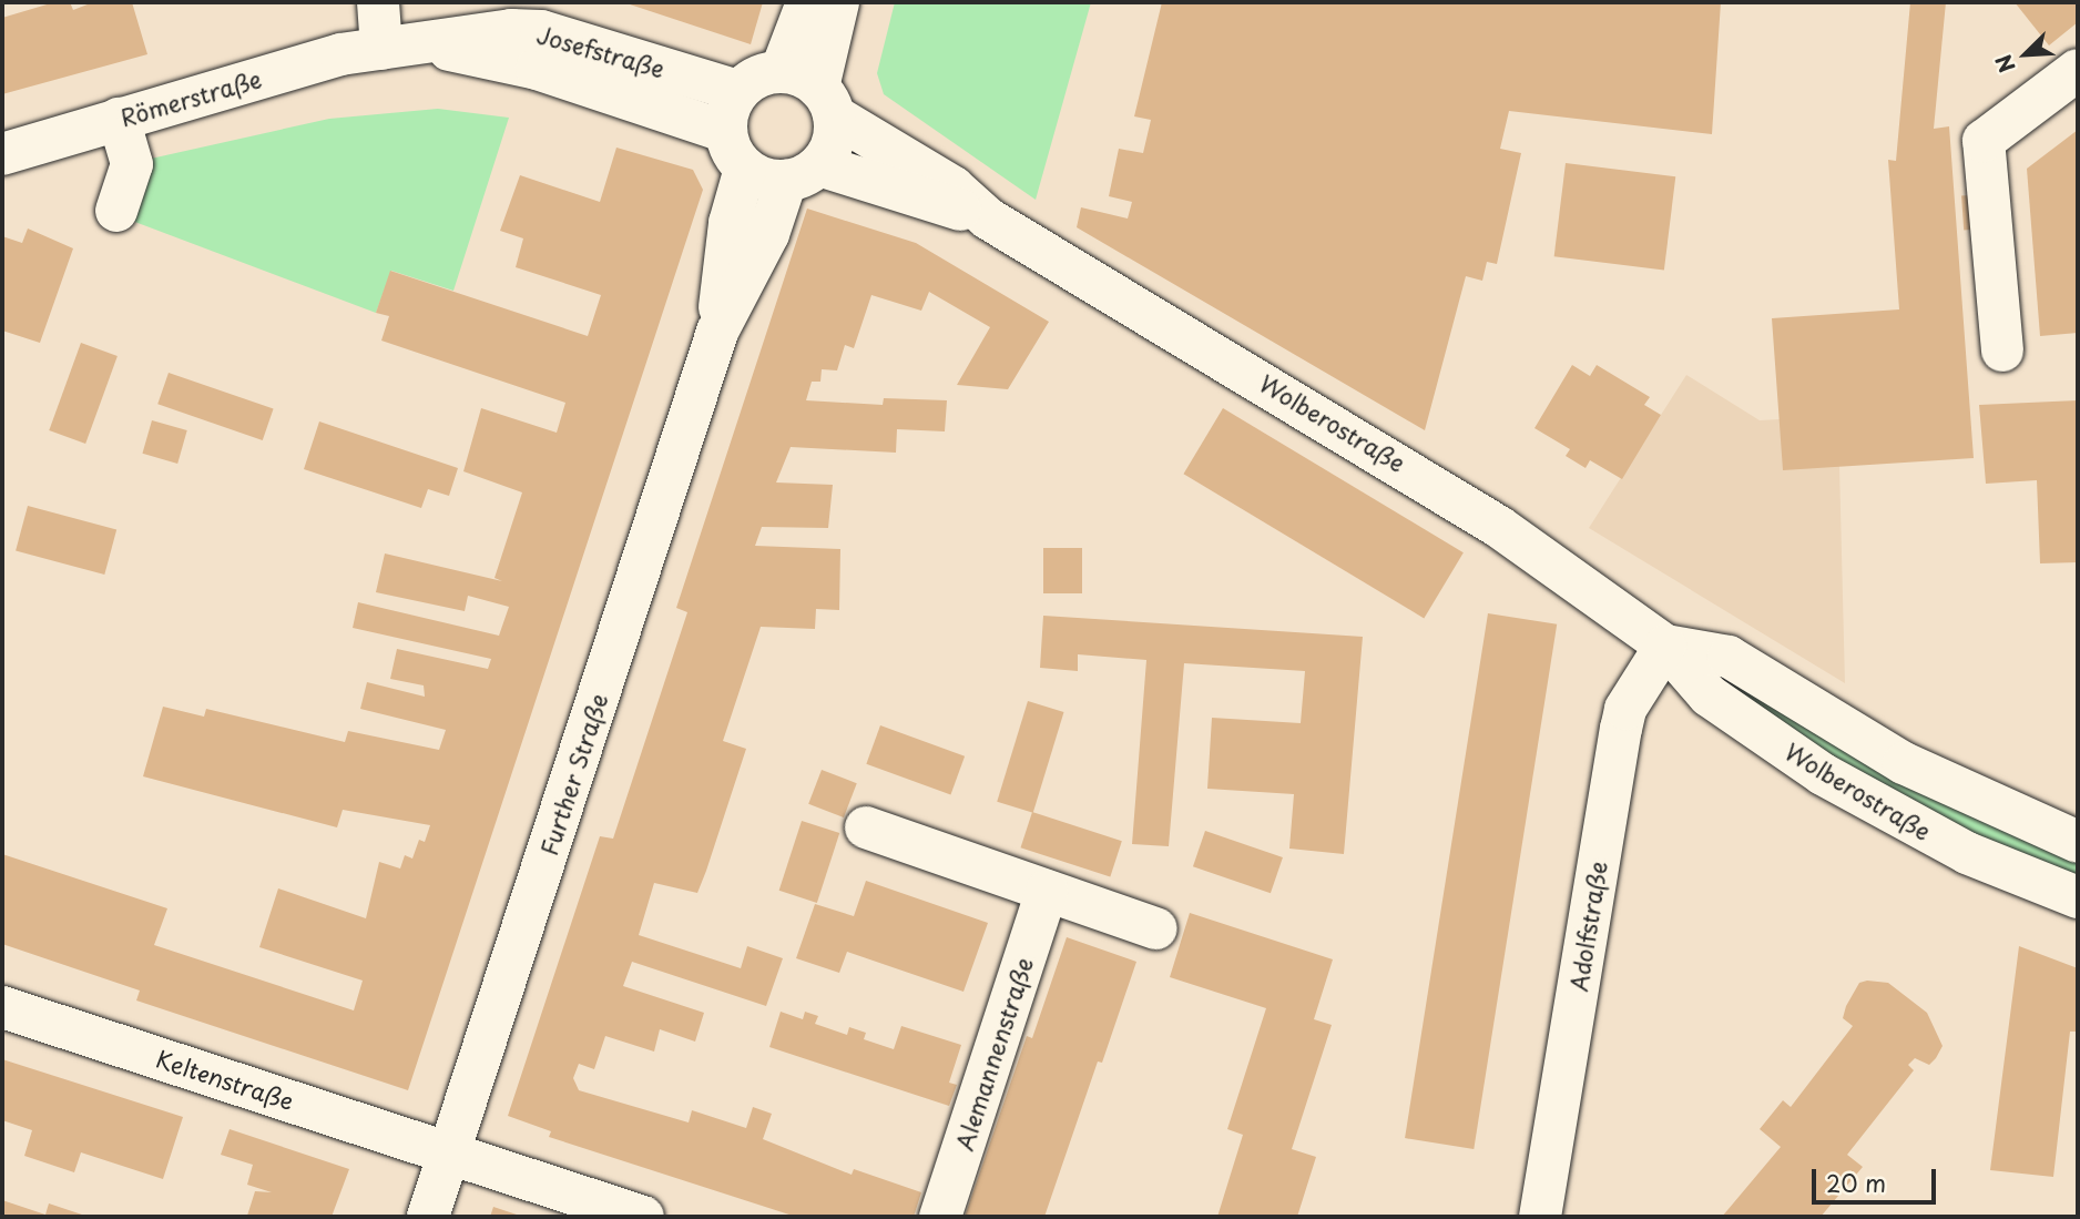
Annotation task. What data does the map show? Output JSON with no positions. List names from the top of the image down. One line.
{"streets":{"street":["Josefstraße","Römerstraße","Wolberostraße","Further Straße","Adolfstraße","Alemannenstraße","Keltenstraße"]},"crossings":[["Josefstraße","Römerstraße"],["Josefstraße","Wolberostraße"],["Josefstraße","Further Straße"],["Wolberostraße","Further Straße"],["Wolberostraße","Adolfstraße"],["Further Straße","Keltenstraße"]],"scale_bar":"20 m","north":"bottom left"}
